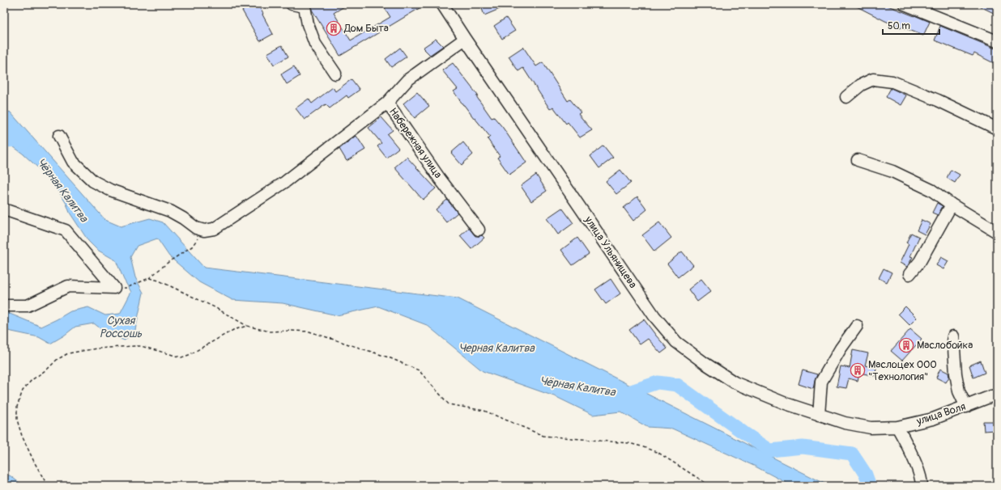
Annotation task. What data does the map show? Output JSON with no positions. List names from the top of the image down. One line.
{"streets":{"street":["Набережная улица","улица Ульянищева","улица Воля"]},"crossings":[["улица Ульянищева","улица Воля"]],"water":["Чёрная Калитва","Сухая Россошь","Черная Калитва"],"places":{"building":["Дом Быта","Маслобойка","Маслоцех ООО \"Технология\""]},"scale_bar":"50 m"}
